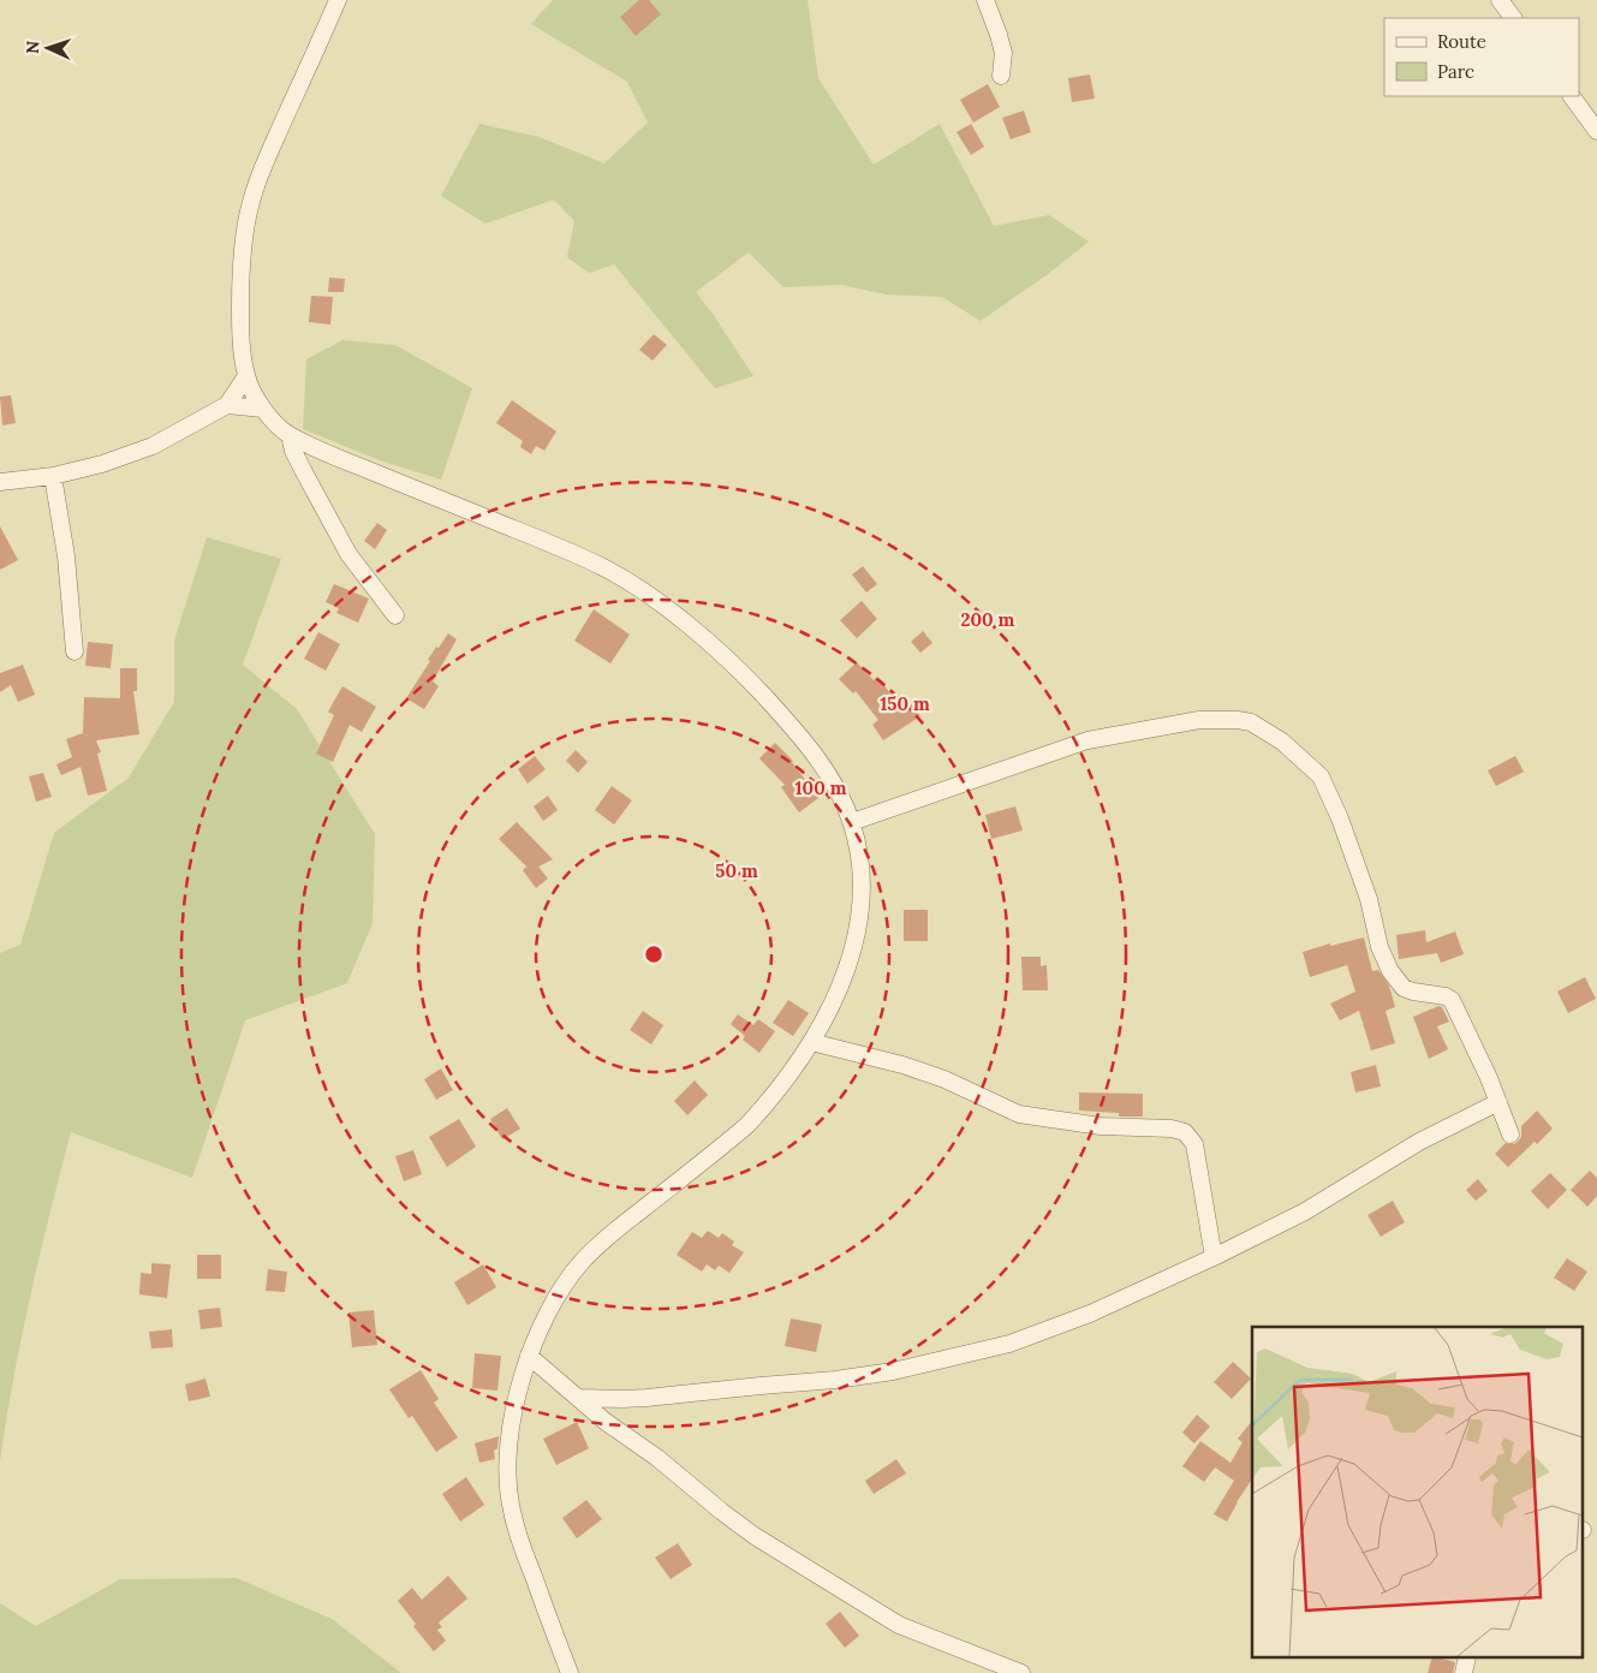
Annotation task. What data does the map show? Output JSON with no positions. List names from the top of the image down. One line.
{"legend":["Route","Parc"],"north":"left","rings":["200 m","150 m","100 m","50 m"]}
